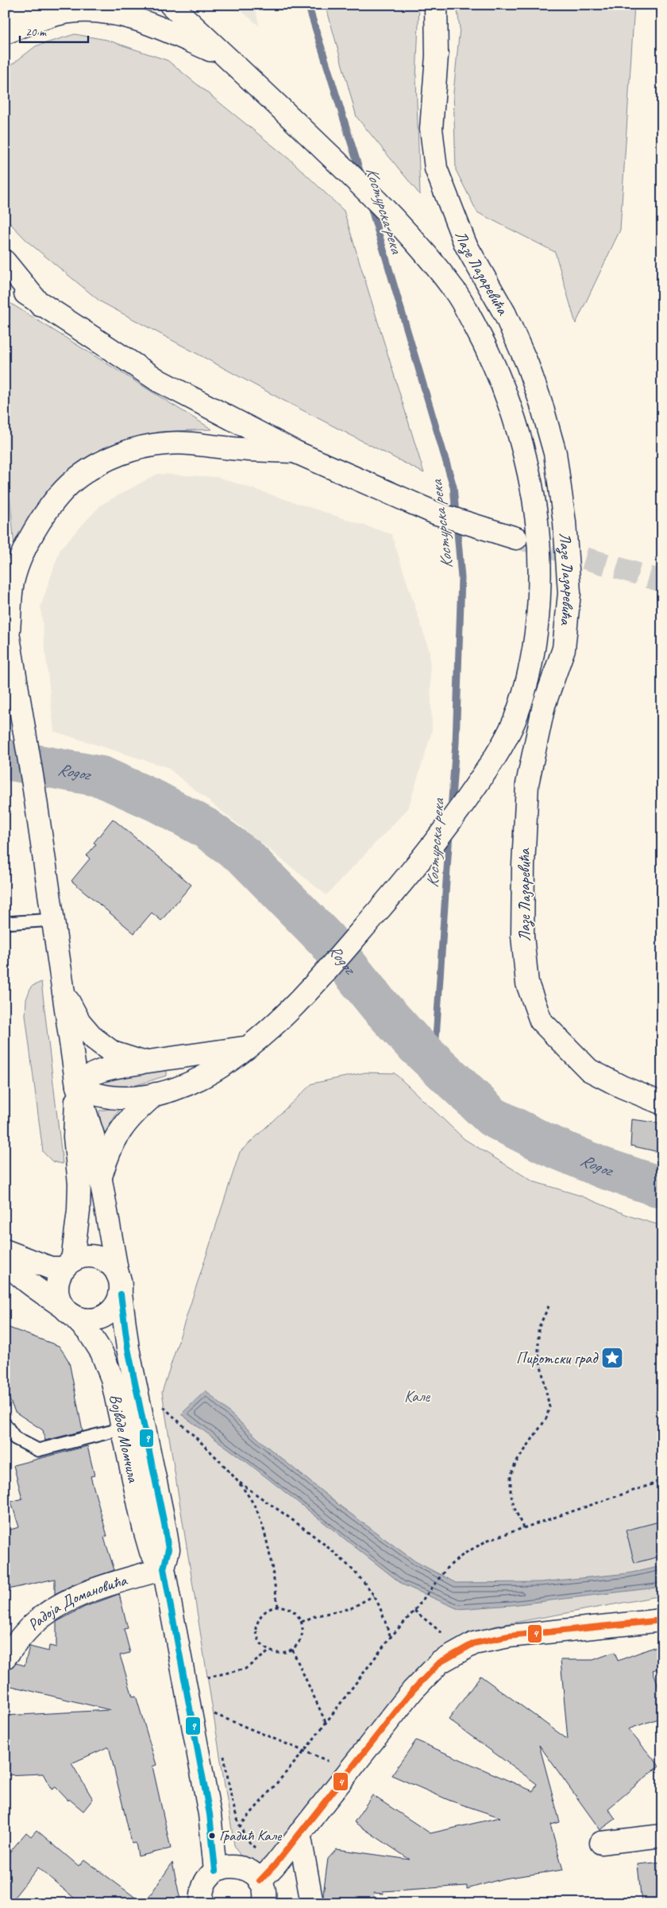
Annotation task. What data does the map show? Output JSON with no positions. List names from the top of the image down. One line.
{"streets":{"main road":["Лазе Лазаревића","Војводе Момчила","Радоја Домановића"]},"crossings":[["Војводе Момчила","Радоја Домановића"]],"water":["Костурска река","Rogoz"],"parks":["Кале"],"places":{"place":["Пиротски град"],"other":["Градић Кале"]},"lines":["transit line 9","transit line 4"],"scale_bar":"20 m"}
